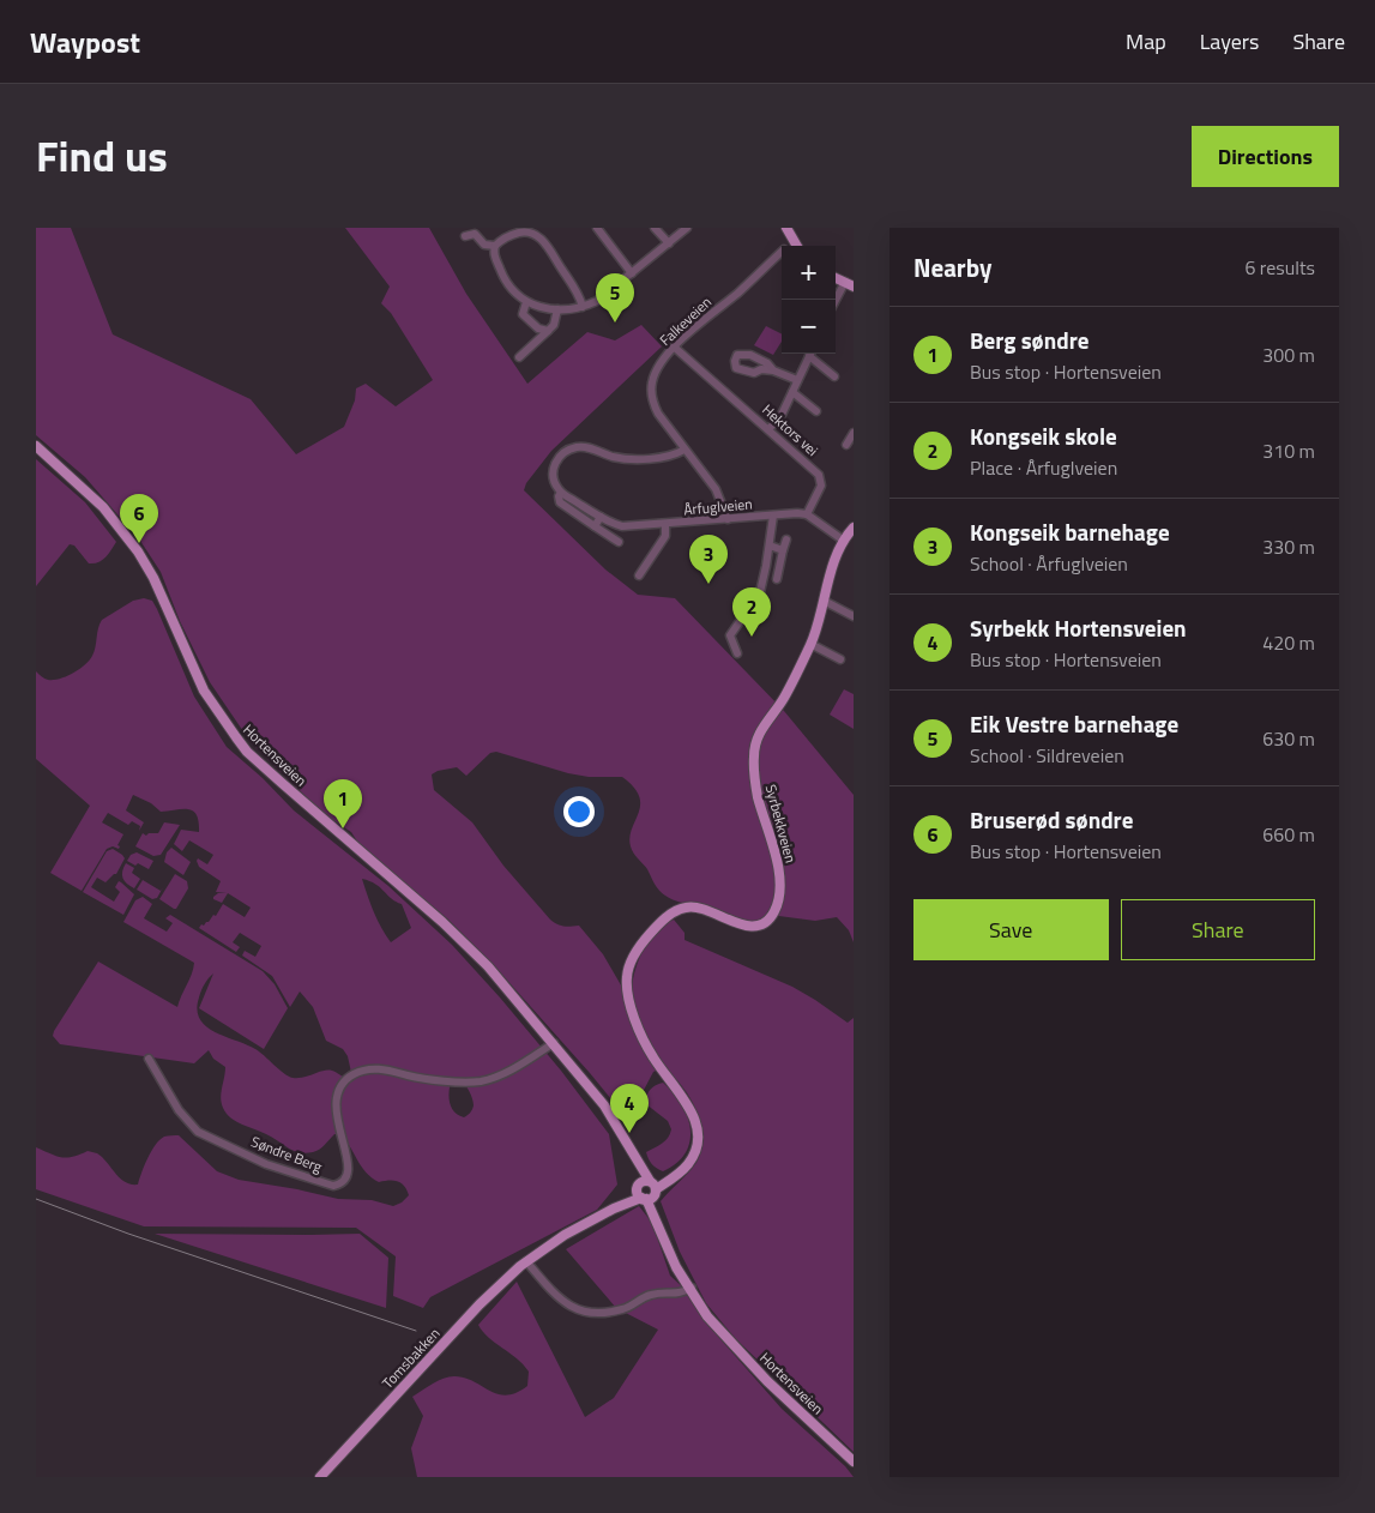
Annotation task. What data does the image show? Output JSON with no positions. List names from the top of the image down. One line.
{"streets":{"main road":["Hortensveien","Syrbekkveien","Tomsbakken"],"street":["Falkeveien","Hektors vei","Årfuglveien","Søndre Berg"]},"crossings":[["Falkeveien","Hektors vei"],["Falkeveien","Årfuglveien"],["Hektors vei","Årfuglveien"],["Hortensveien","Søndre Berg"],["Hortensveien","Tomsbakken"],["Syrbekkveien","Tomsbakken"]],"page":{"header":"Waypost","nav":["Map","Layers","Share"],"title":"Find us","buttons":["Directions",["Save","Share"]],"heading":["Nearby","6 results"],"map_buttons":["+","−"],"pins":["5","6","3","2","1","4"],"list":[{"mark":"1","name":"Berg søndre","note":"Bus stop · Hortensveien","value":"300 m"},{"mark":"2","name":"Kongseik skole","note":"Place · Årfuglveien","value":"310 m"},{"mark":"3","name":"Kongseik barnehage","note":"School · Årfuglveien","value":"330 m"},{"mark":"4","name":"Syrbekk Hortensveien","note":"Bus stop · Hortensveien","value":"420 m"},{"mark":"5","name":"Eik Vestre barnehage","note":"School · Sildreveien","value":"630 m"},{"mark":"6","name":"Bruserød søndre","note":"Bus stop · Hortensveien","value":"660 m"}]}}
